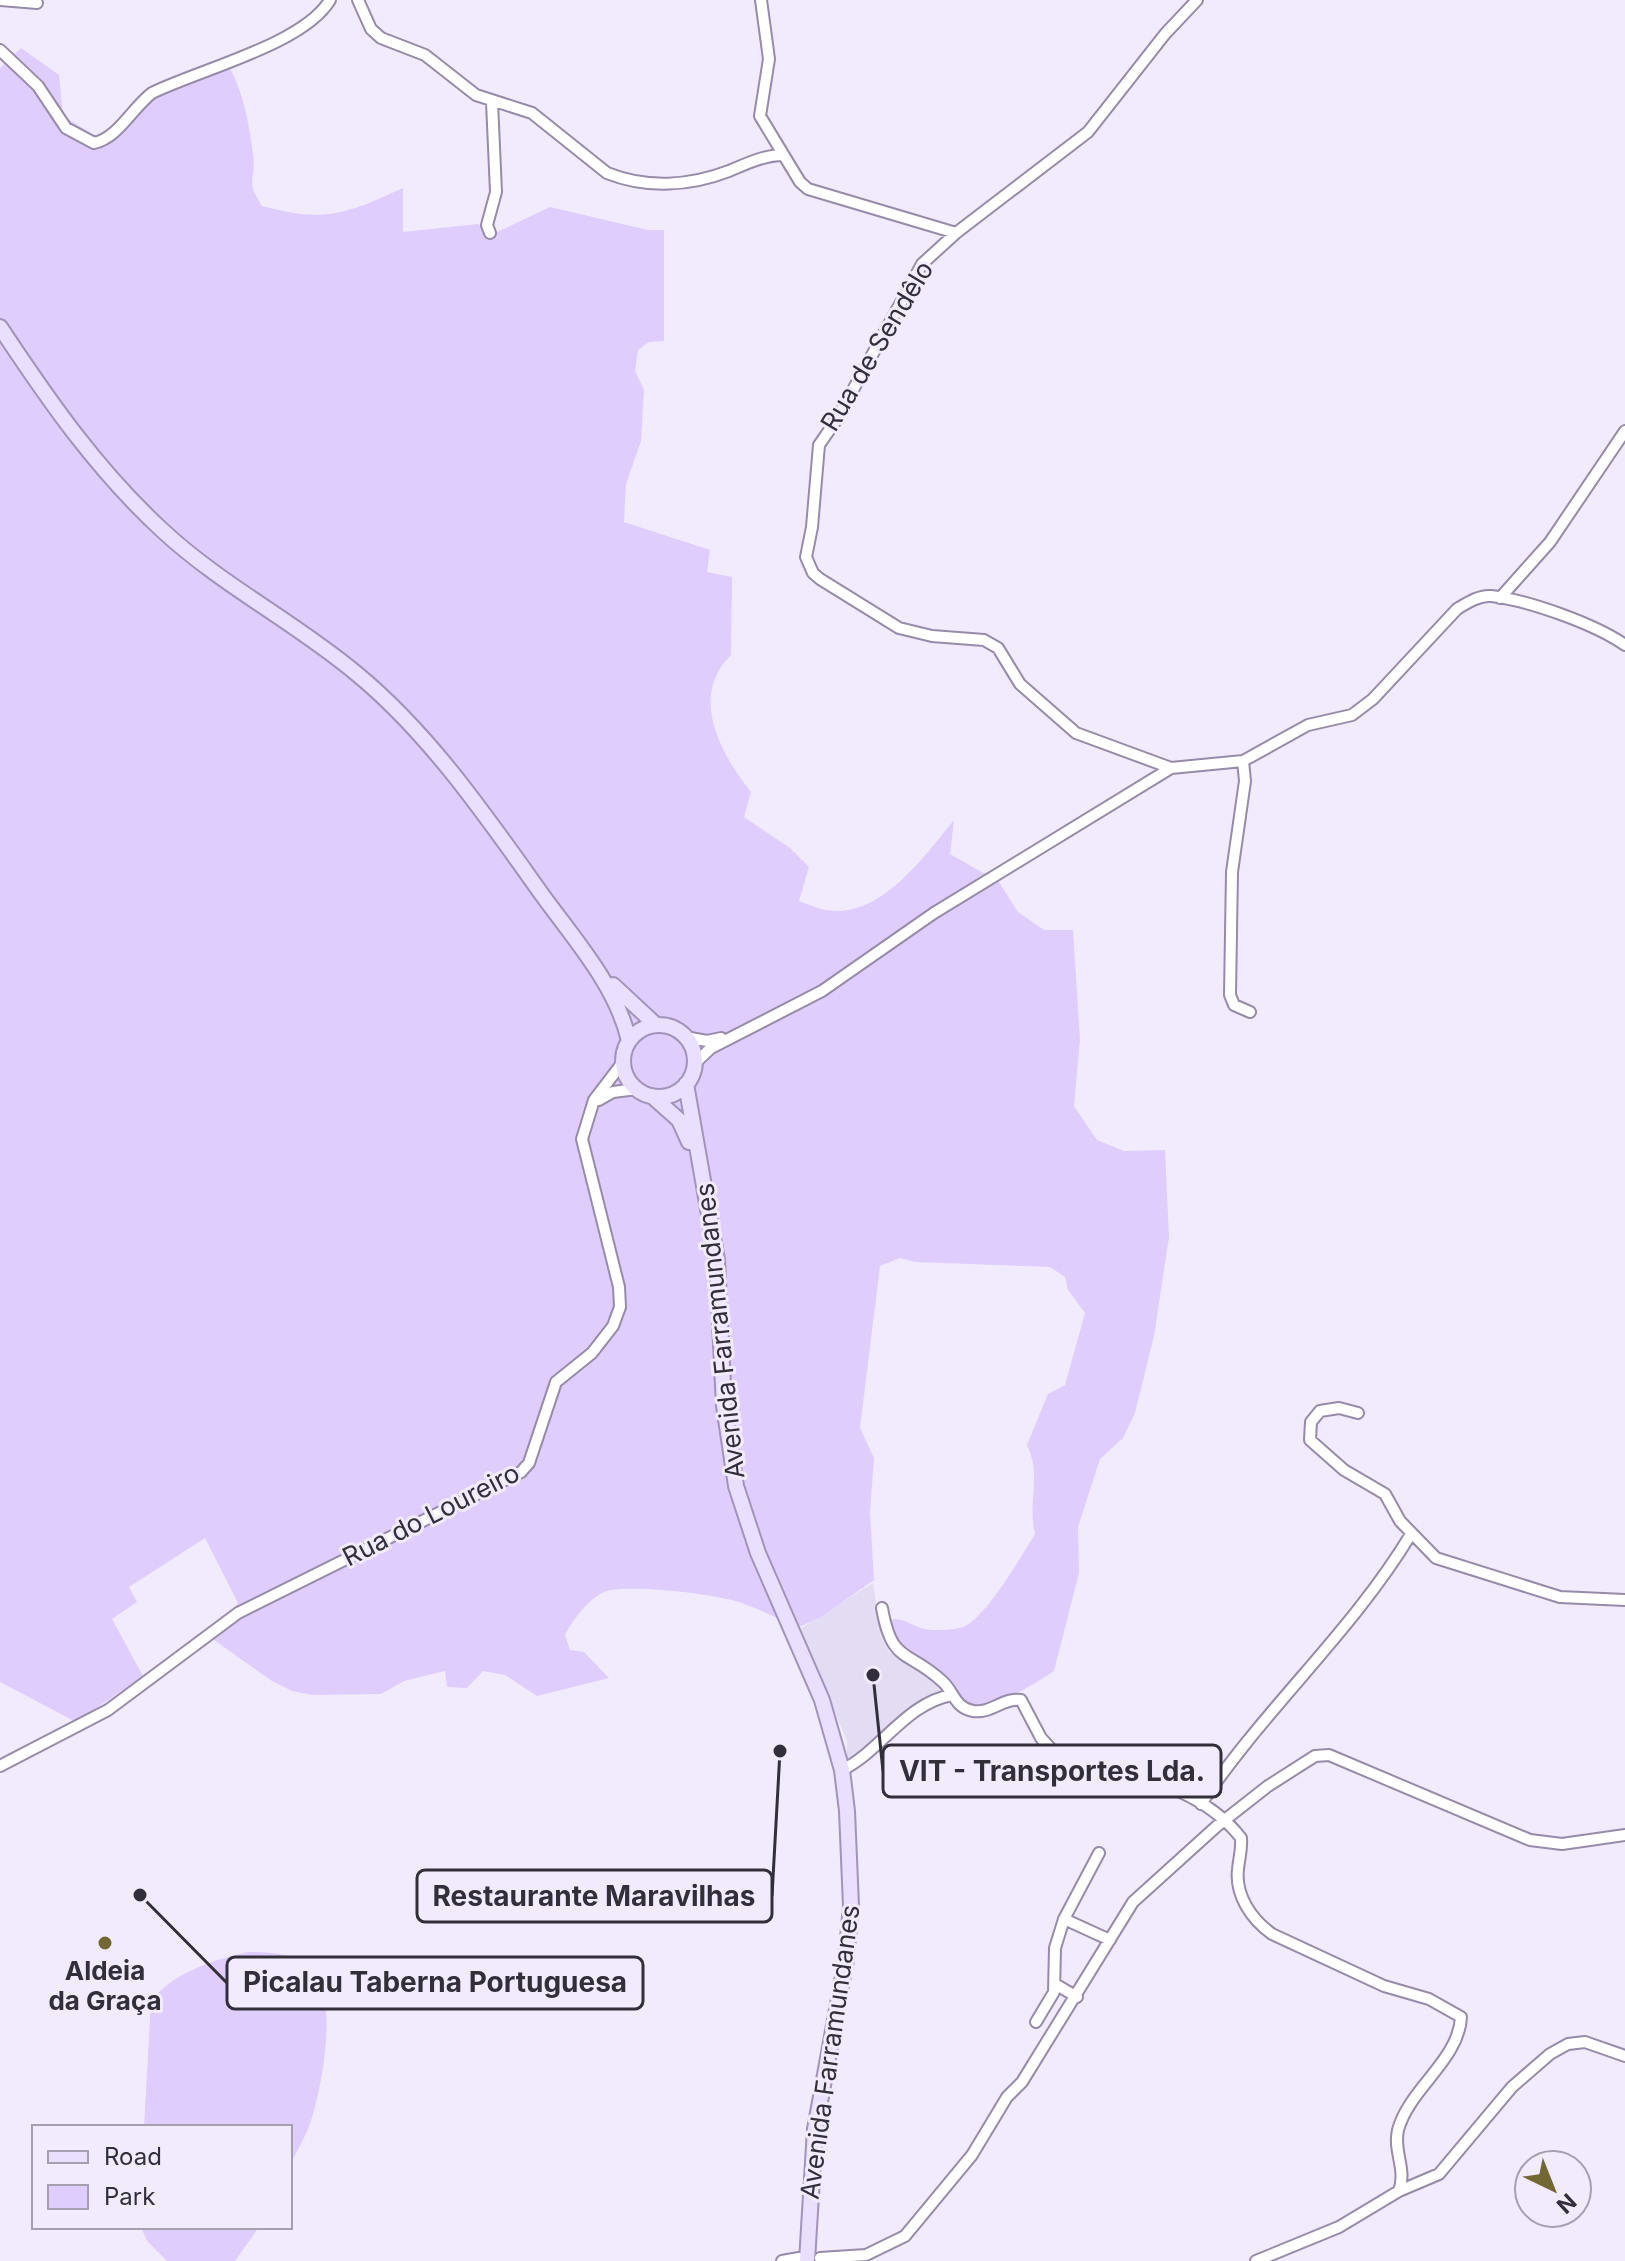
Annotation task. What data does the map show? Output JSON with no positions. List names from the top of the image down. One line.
{"streets":{"main road":["Avenida Farramundanes"],"street":["Rua de Sendêlo","Rua do Loureiro"]},"crossings":[["Avenida Farramundanes","Rua do Loureiro"]],"places":["VIT - Transportes Lda.","Restaurante Maravilhas","Picalau Taberna Portuguesa","Aldeia da Graça"],"legend":["Road","Park"],"north":"bottom right"}
